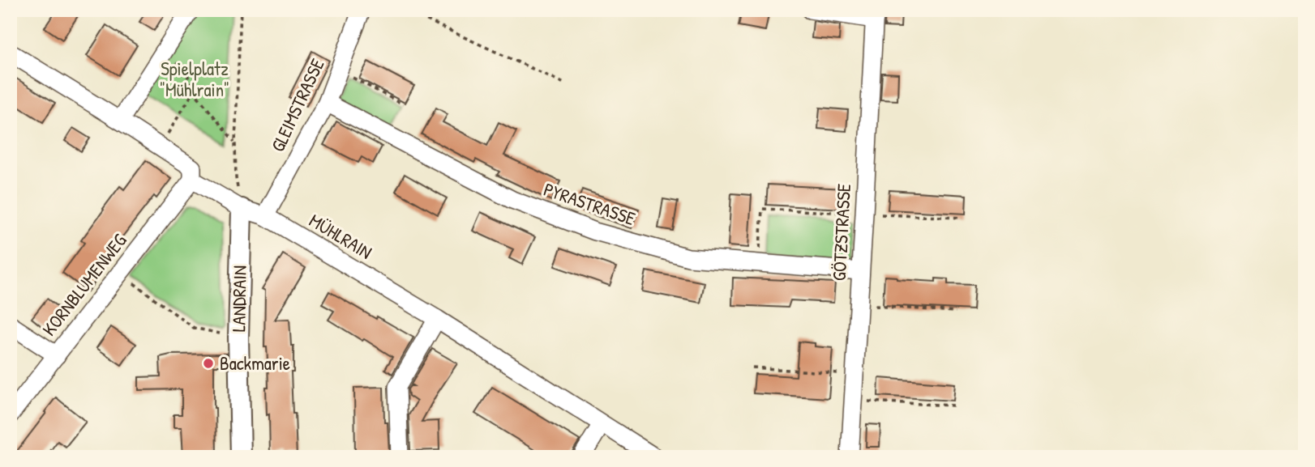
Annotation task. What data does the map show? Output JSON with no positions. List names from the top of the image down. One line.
{"streets":{"street":["GLEIMSTRASSE","PYRASTRASSE","GÖTZSTRASSE","MÜHLRAIN","KORNBLUMENWEG","LANDRAIN"]},"crossings":[["GLEIMSTRASSE","PYRASTRASSE"],["GLEIMSTRASSE","MÜHLRAIN"],["PYRASTRASSE","GÖTZSTRASSE"],["MÜHLRAIN","KORNBLUMENWEG"],["MÜHLRAIN","LANDRAIN"]],"parks":["Spielplatz \"Mühlrain\""],"places":["Backmarie"]}
